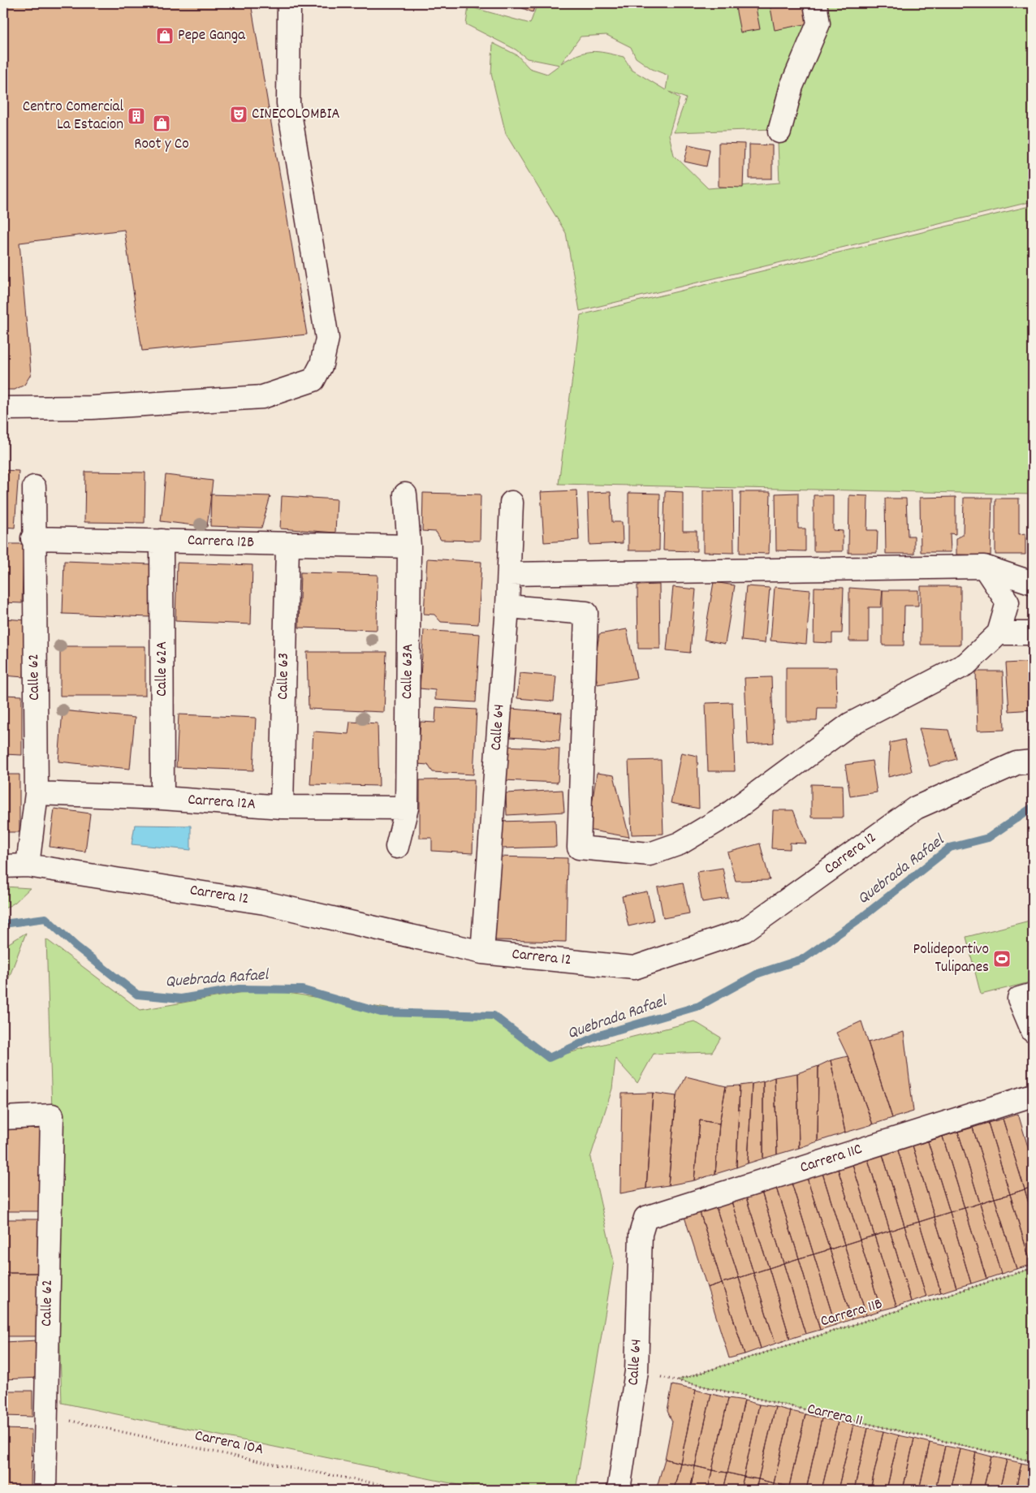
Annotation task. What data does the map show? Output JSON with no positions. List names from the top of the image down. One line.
{"streets":{"street":["Carrera 12B","Calle 62A","Calle 63A","Calle 63","Calle 62","Calle 64","Carrera 12A","Carrera 12","Carrera 11C"],"path":["Carrera 11B","Carrera 11","Carrera 10A"]},"crossings":[["Carrera 12B","Calle 62A"],["Carrera 12B","Calle 63A"],["Carrera 12B","Calle 63"],["Carrera 12B","Calle 62"],["Calle 62A","Carrera 12A"],["Calle 63A","Carrera 12A"],["Calle 63","Carrera 12A"],["Calle 62","Carrera 12A"],["Calle 62","Carrera 12"],["Calle 62","Carrera 10A"],["Calle 64","Carrera 12"],["Calle 64","Carrera 11C"],["Calle 64","Carrera 11"],["Carrera 11B","Carrera 11"]],"water":["Quebrada Rafael"],"places":{"shop":["Pepe Ganga","Root y Co"],"theatre":["CINECOLOMBIA"],"building":["Centro Comercial La Estacion"],"sports":["Polideportivo Tulipanes"]}}
